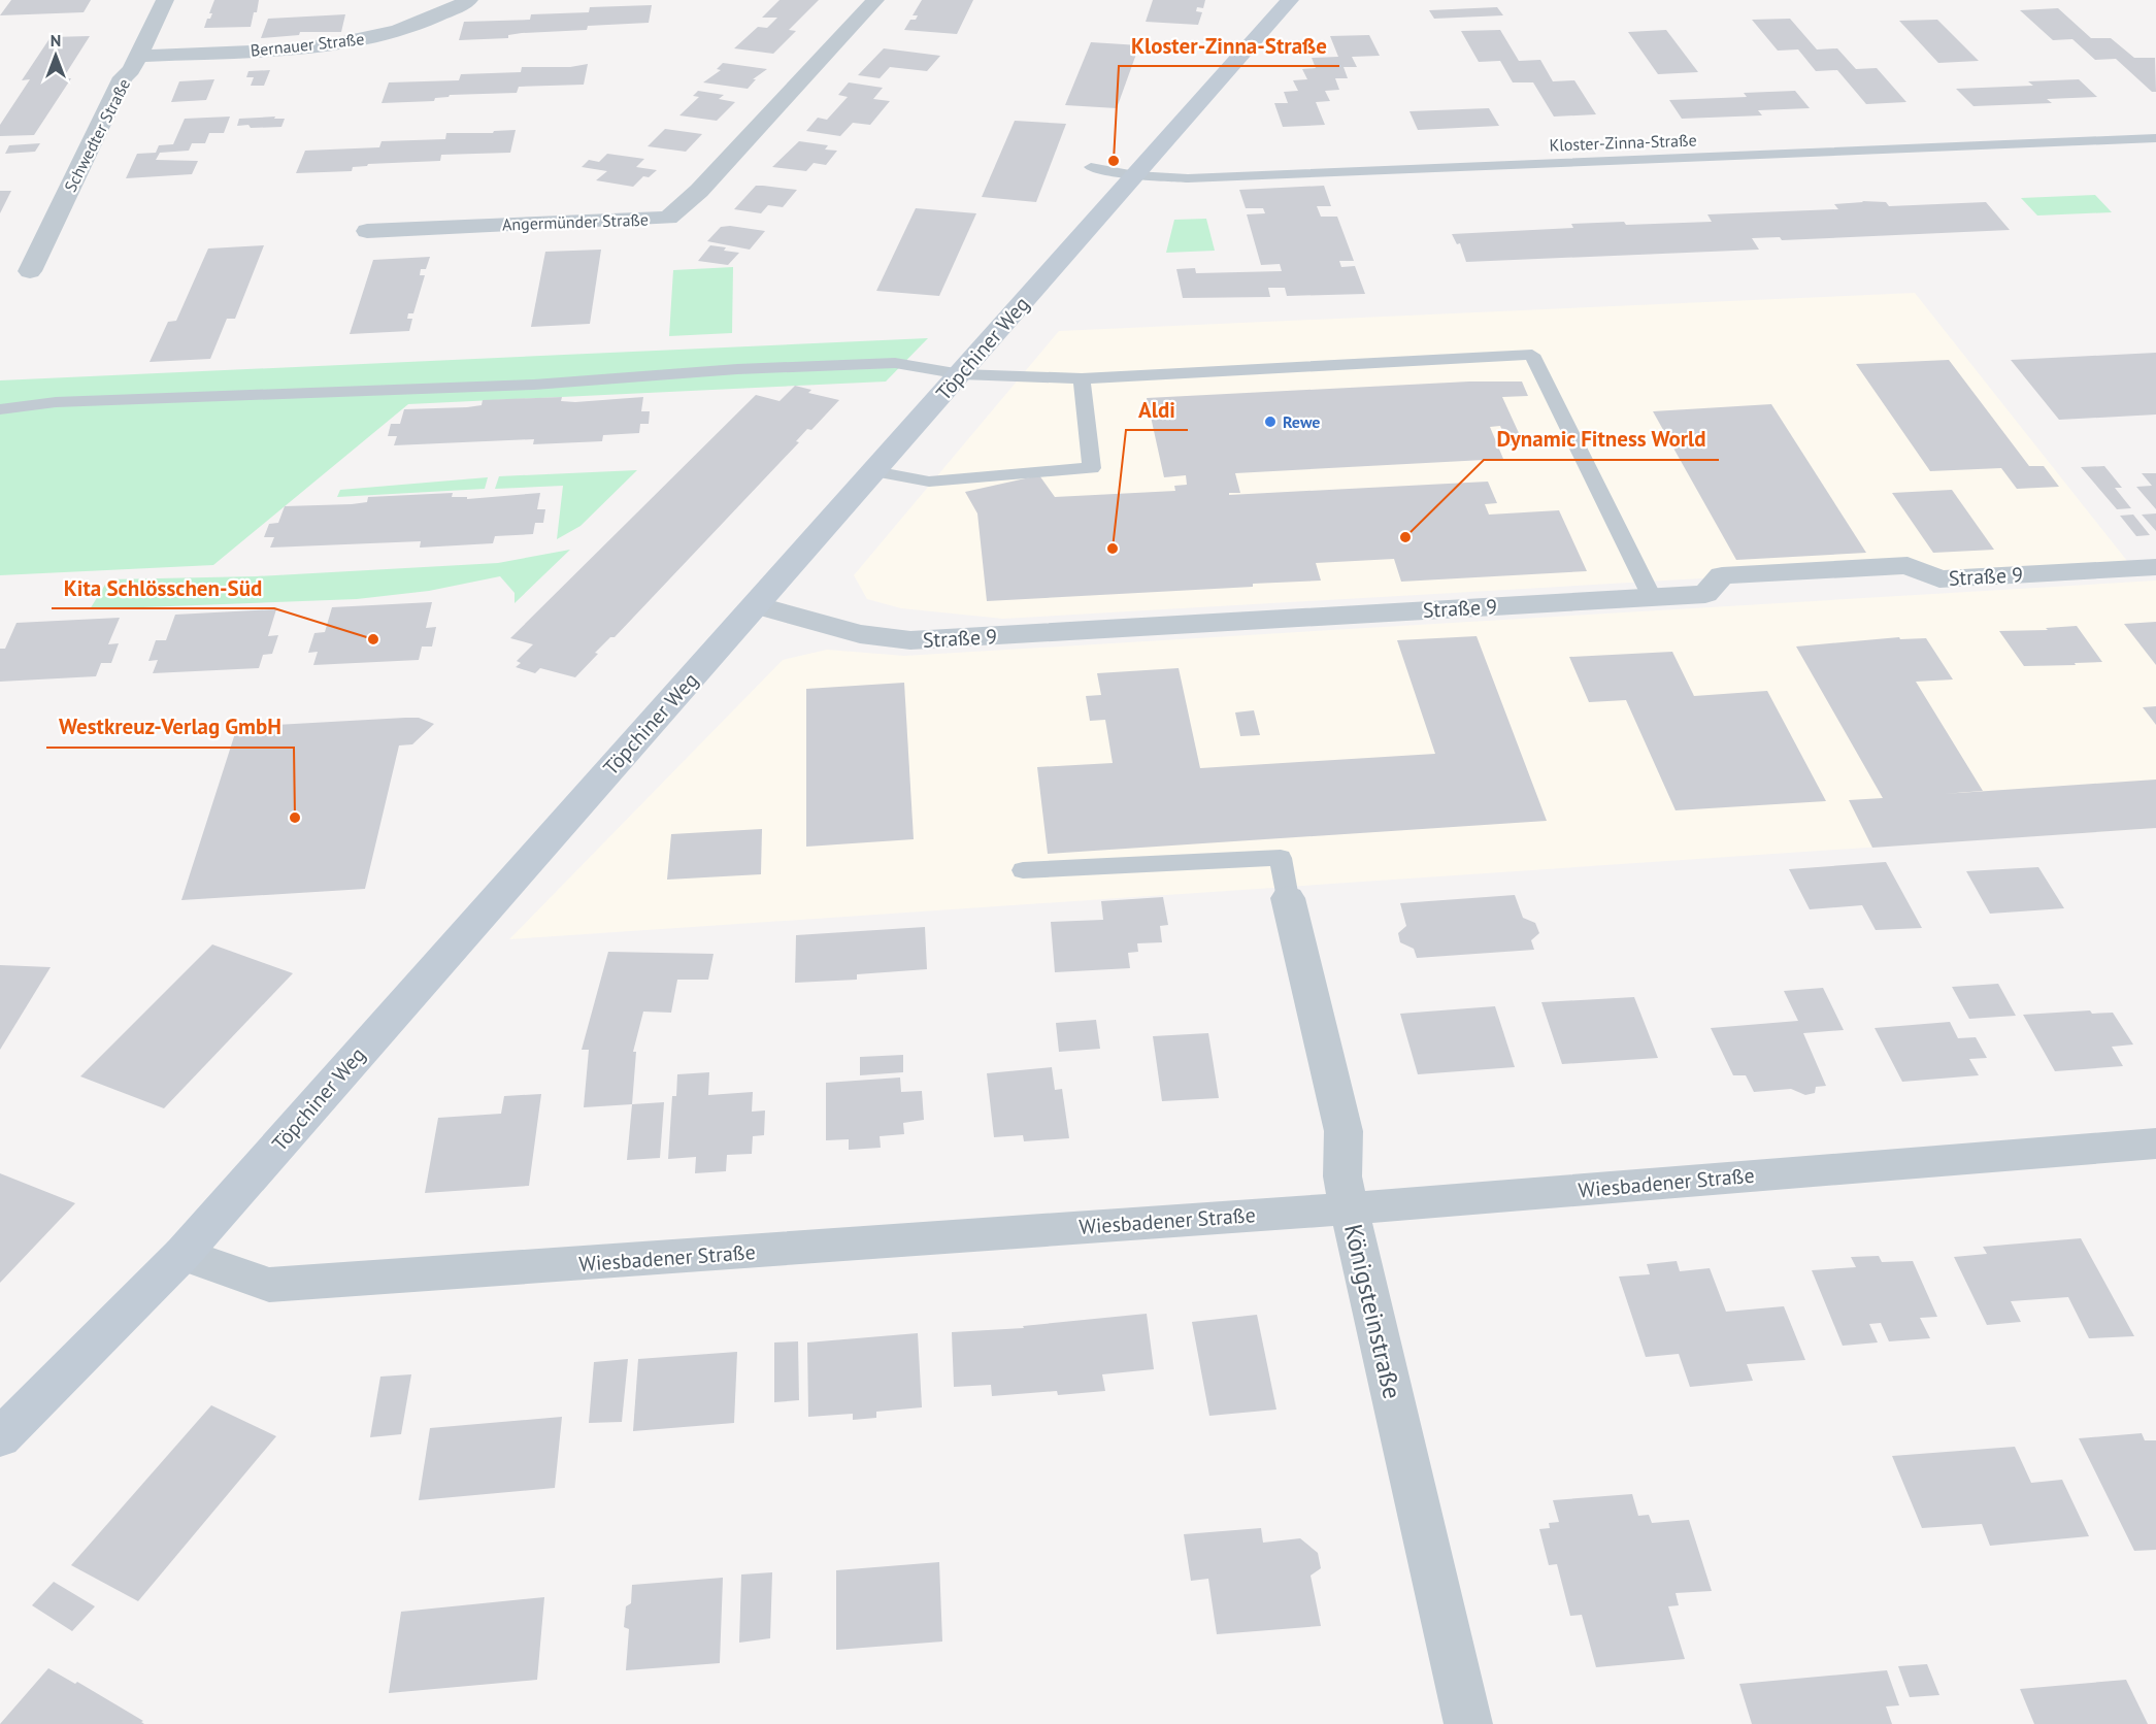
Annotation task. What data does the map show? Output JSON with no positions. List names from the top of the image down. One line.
{"streets":{"street":["Bernauer Straße","Schwedter Straße","Angermünder Straße","Töpchiner Weg","Straße 9","Wiesbadener Straße","Königsteinstraße"],"lane":["Kloster-Zinna-Straße"]},"crossings":[["Bernauer Straße","Schwedter Straße"],["Kloster-Zinna-Straße","Töpchiner Weg"],["Töpchiner Weg","Straße 9"],["Töpchiner Weg","Wiesbadener Straße"],["Wiesbadener Straße","Königsteinstraße"]],"places":["Kloster-Zinna-Straße","Rewe","Dynamic Fitness World","Aldi","Kita Schlösschen-Süd","Westkreuz-Verlag GmbH"],"north":"top"}
